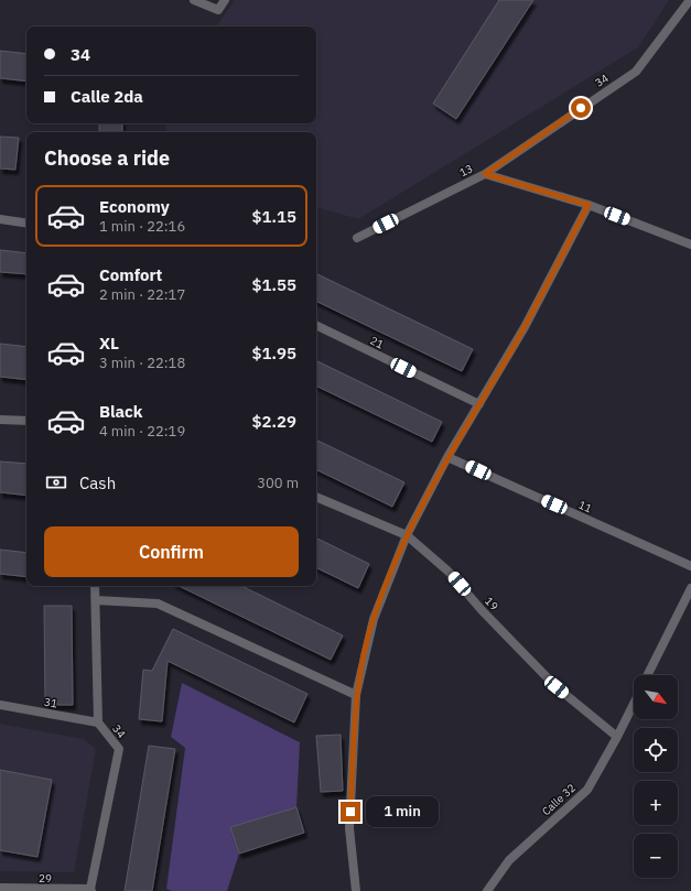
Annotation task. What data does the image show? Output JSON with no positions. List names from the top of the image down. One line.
{"streets":{"street":["34","13","21","11","19","31","Calle 32","29"]},"crossings":[["34","13"],["34","31"],["34","29"],["19","Calle 32"]],"north":"bottom right","page":{"banner":["34","Calle 2da"],"heading":"Choose a ride","list":[{"name":"Economy","note":"1 min · 22:16","value":"$1.15"},{"name":"Comfort","note":"2 min · 22:17","value":"$1.55"},{"name":"XL","note":"3 min · 22:18","value":"$1.95"},{"name":"Black","note":"4 min · 22:19","value":"$2.29"}],"pay":["Cash","300 m"],"buttons":"Confirm","map_buttons":["+","−"],"bubble":"1 min"}}
